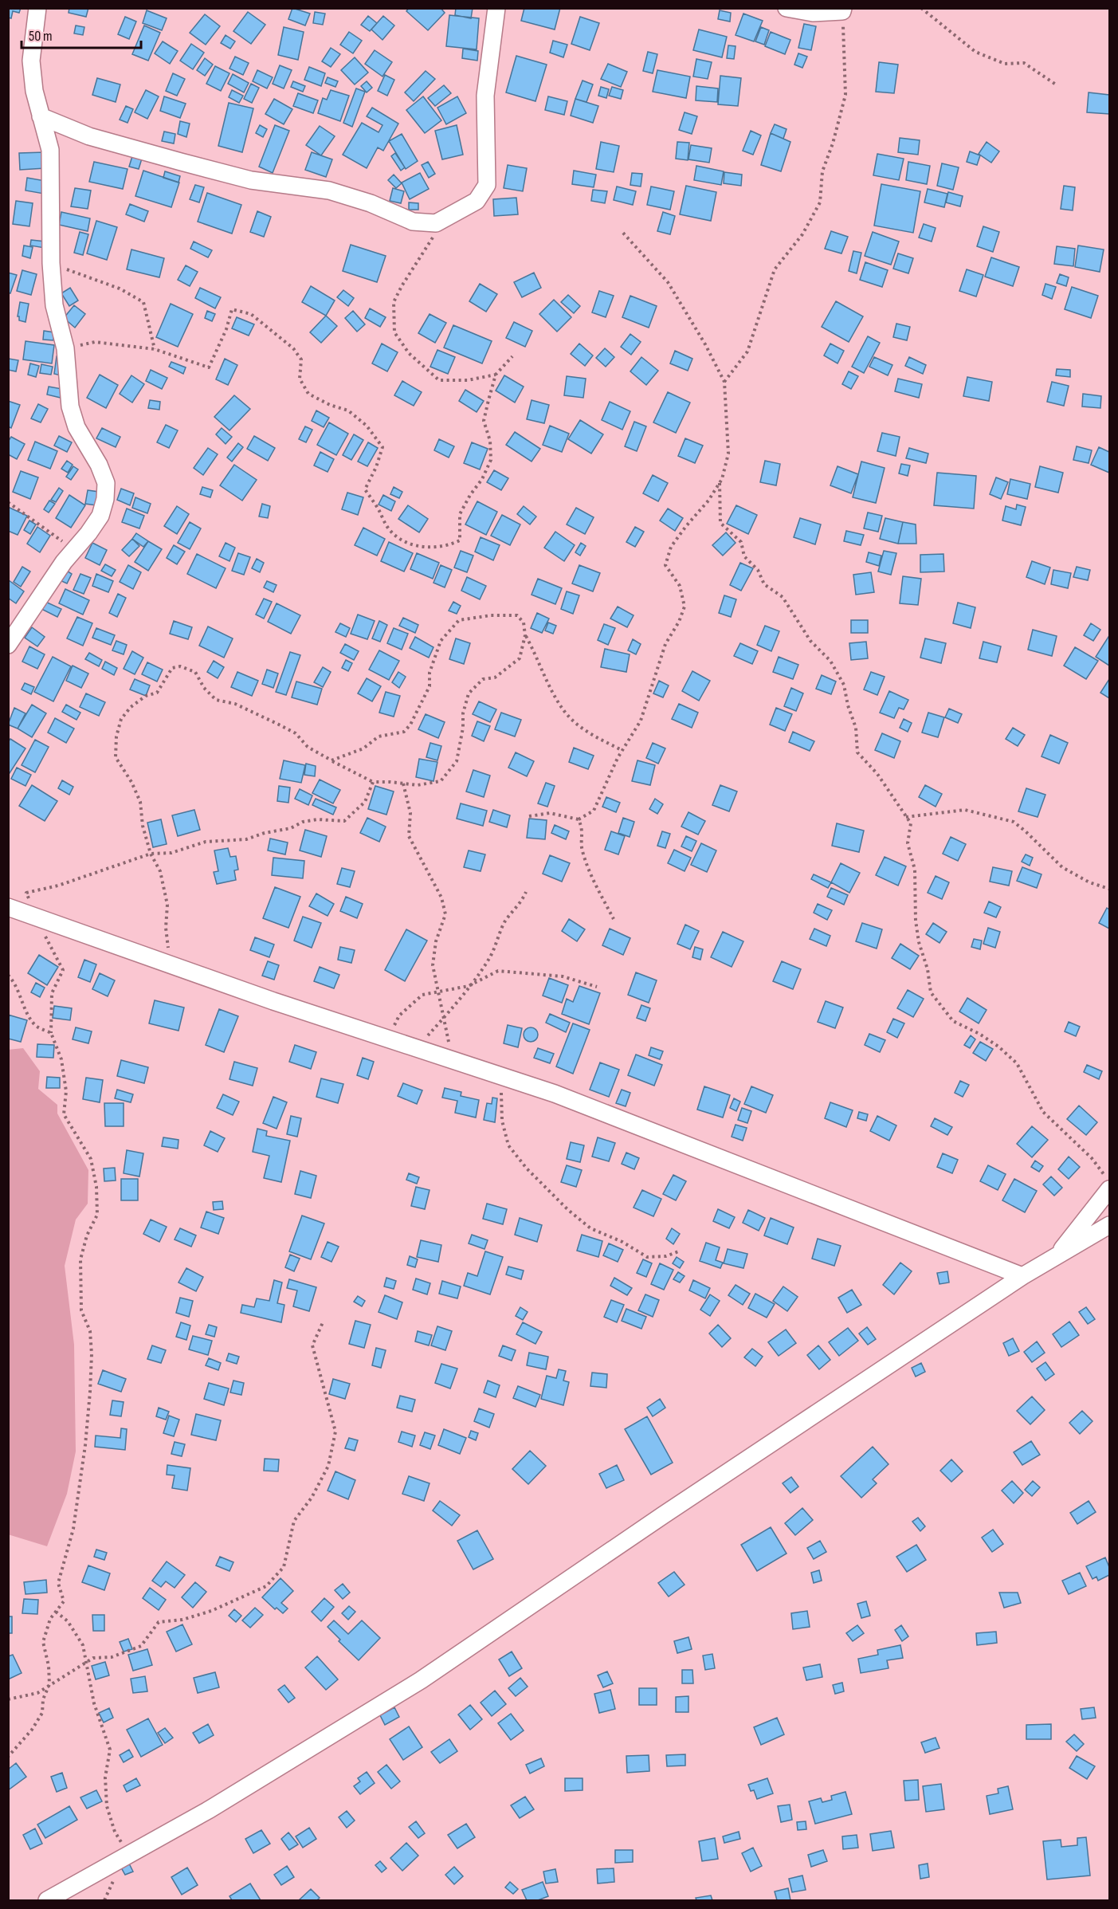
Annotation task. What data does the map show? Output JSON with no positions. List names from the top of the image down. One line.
{"scale_bar":"50 m"}
